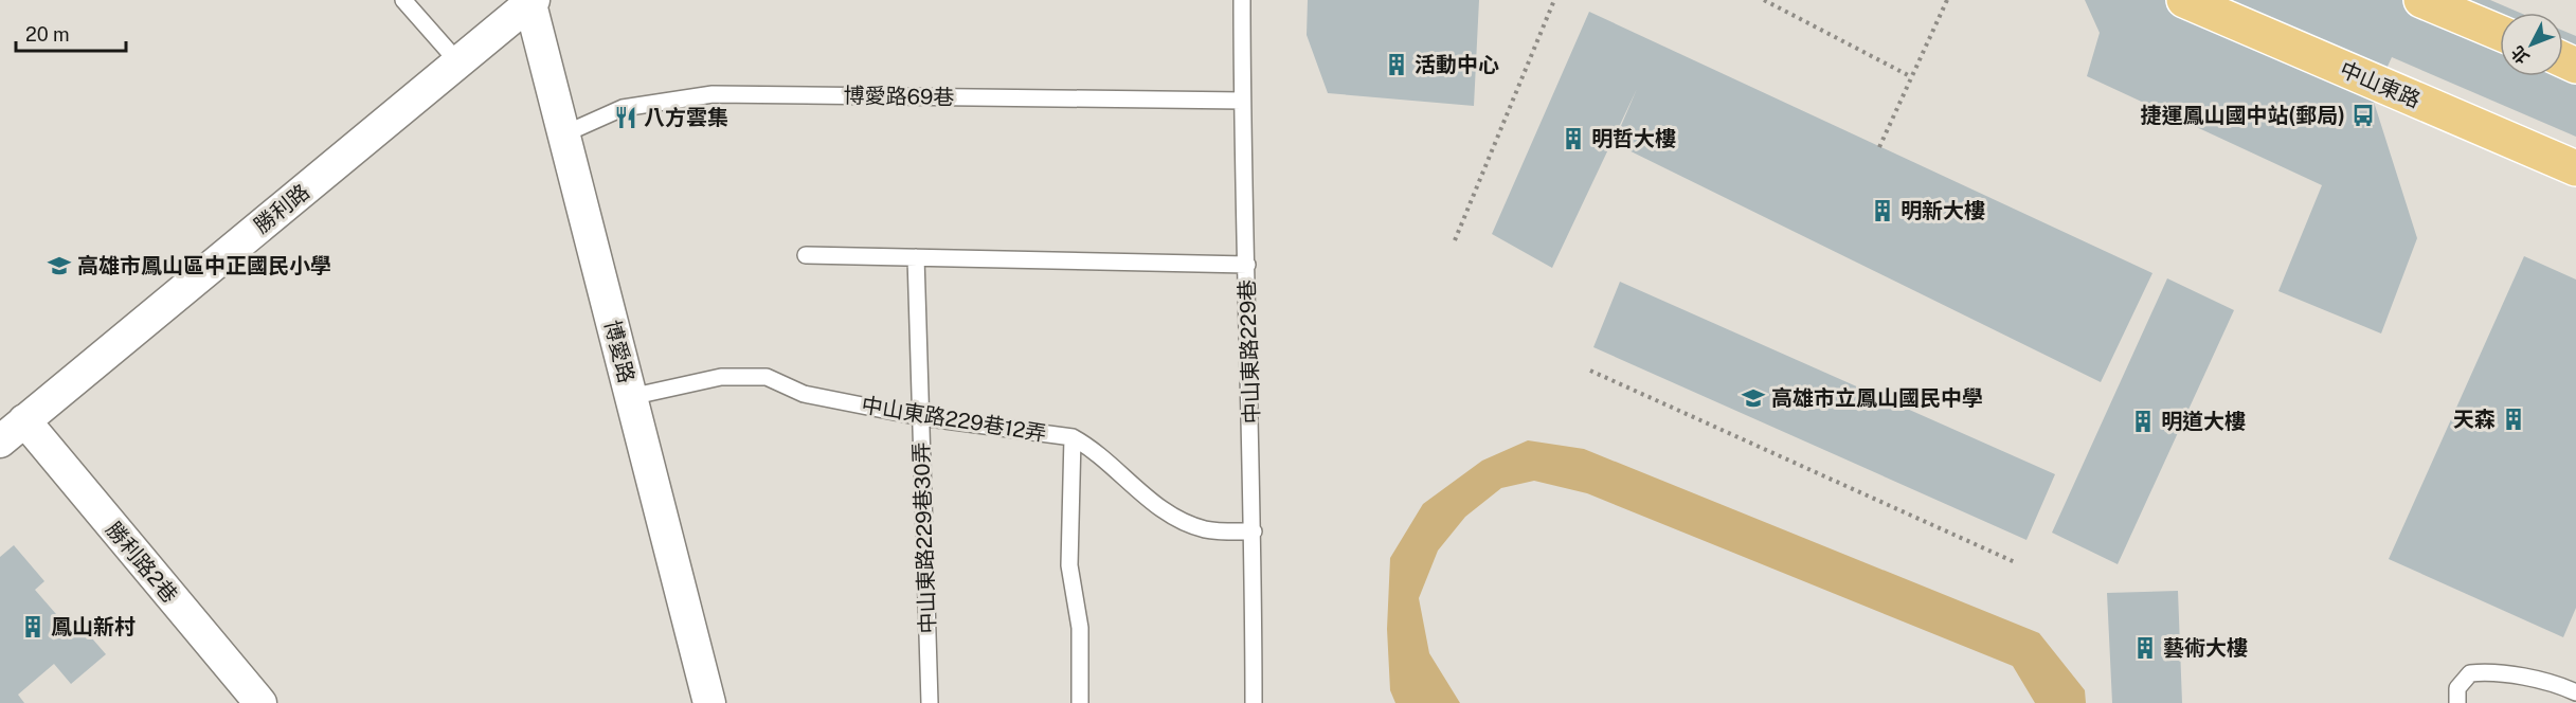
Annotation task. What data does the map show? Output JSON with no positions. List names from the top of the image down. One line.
{"streets":{"main road":["中山東路"],"street":["勝利路","博愛路","勝利路2巷"],"lane":["博愛路69巷","中山東路229巷","中山東路229巷12弄","中山東路229巷30弄"]},"crossings":[["博愛路69巷","博愛路"],["博愛路69巷","中山東路229巷"],["勝利路","博愛路"],["勝利路","勝利路2巷"],["博愛路","中山東路229巷12弄"],["中山東路229巷","中山東路229巷12弄"],["中山東路229巷12弄","中山東路229巷30弄"]],"places":{"building":["活動中心","明哲大樓","明新大樓","天森","明道大樓","鳳山新村","藝術大樓"],"bus stop":["捷運鳳山國中站(郵局)"],"restaurant":["八方雲集"],"school or university":["高雄市鳳山區中正國民小學","高雄市立鳳山國民中學"]},"scale_bar":"20 m","north":"bottom left"}
